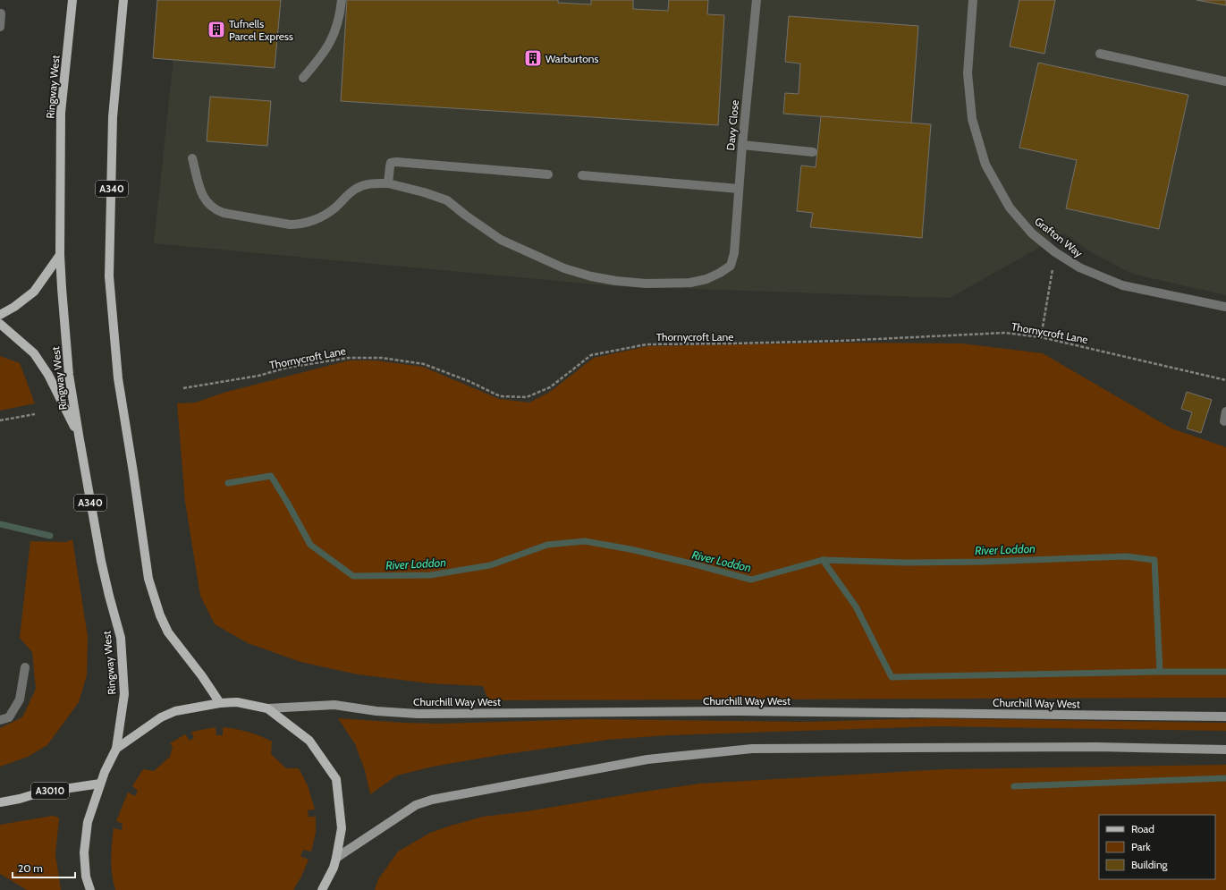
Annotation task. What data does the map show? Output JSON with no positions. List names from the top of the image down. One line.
{"streets":{"main road":["Ringway West","A340","Churchill Way West","A3010"],"street":["Davy Close","Grafton Way"],"path":["Thornycroft Lane"]},"crossings":[["Ringway West","A3010"]],"water":["River Loddon"],"places":{"building":["Tufnells Parcel Express","Warburtons"]},"legend":["Road","Park","Building"],"scale_bar":"20 m"}
